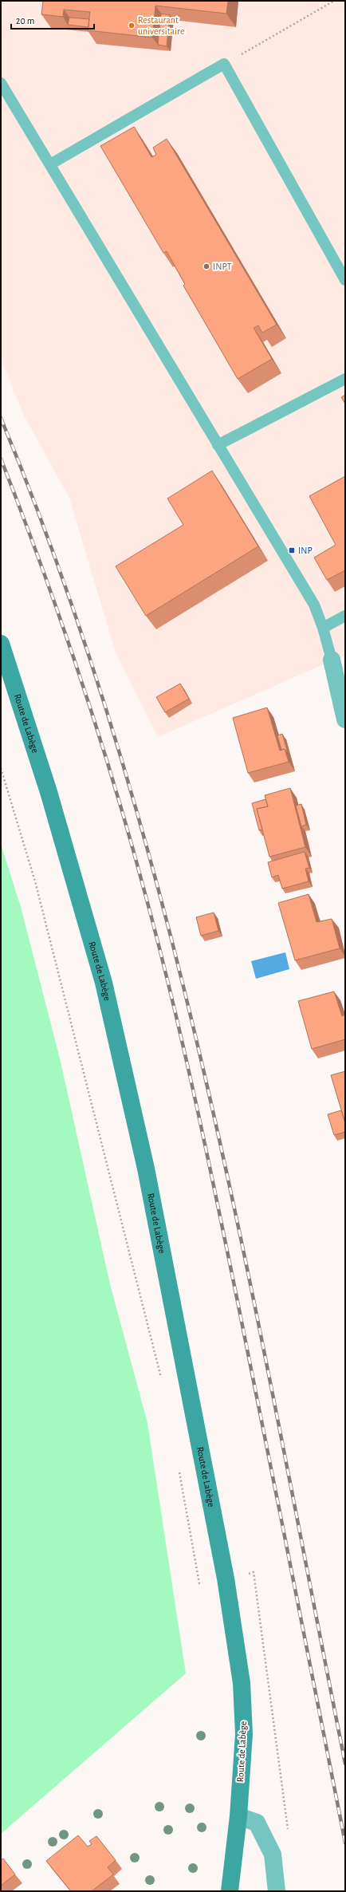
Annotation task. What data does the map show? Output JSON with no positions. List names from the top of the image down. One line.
{"streets":{"main road":["Route de Labège"]},"places":{"other":["Restaurant universitaire","INPT"],"transit":["INP"]},"scale_bar":"20 m"}
